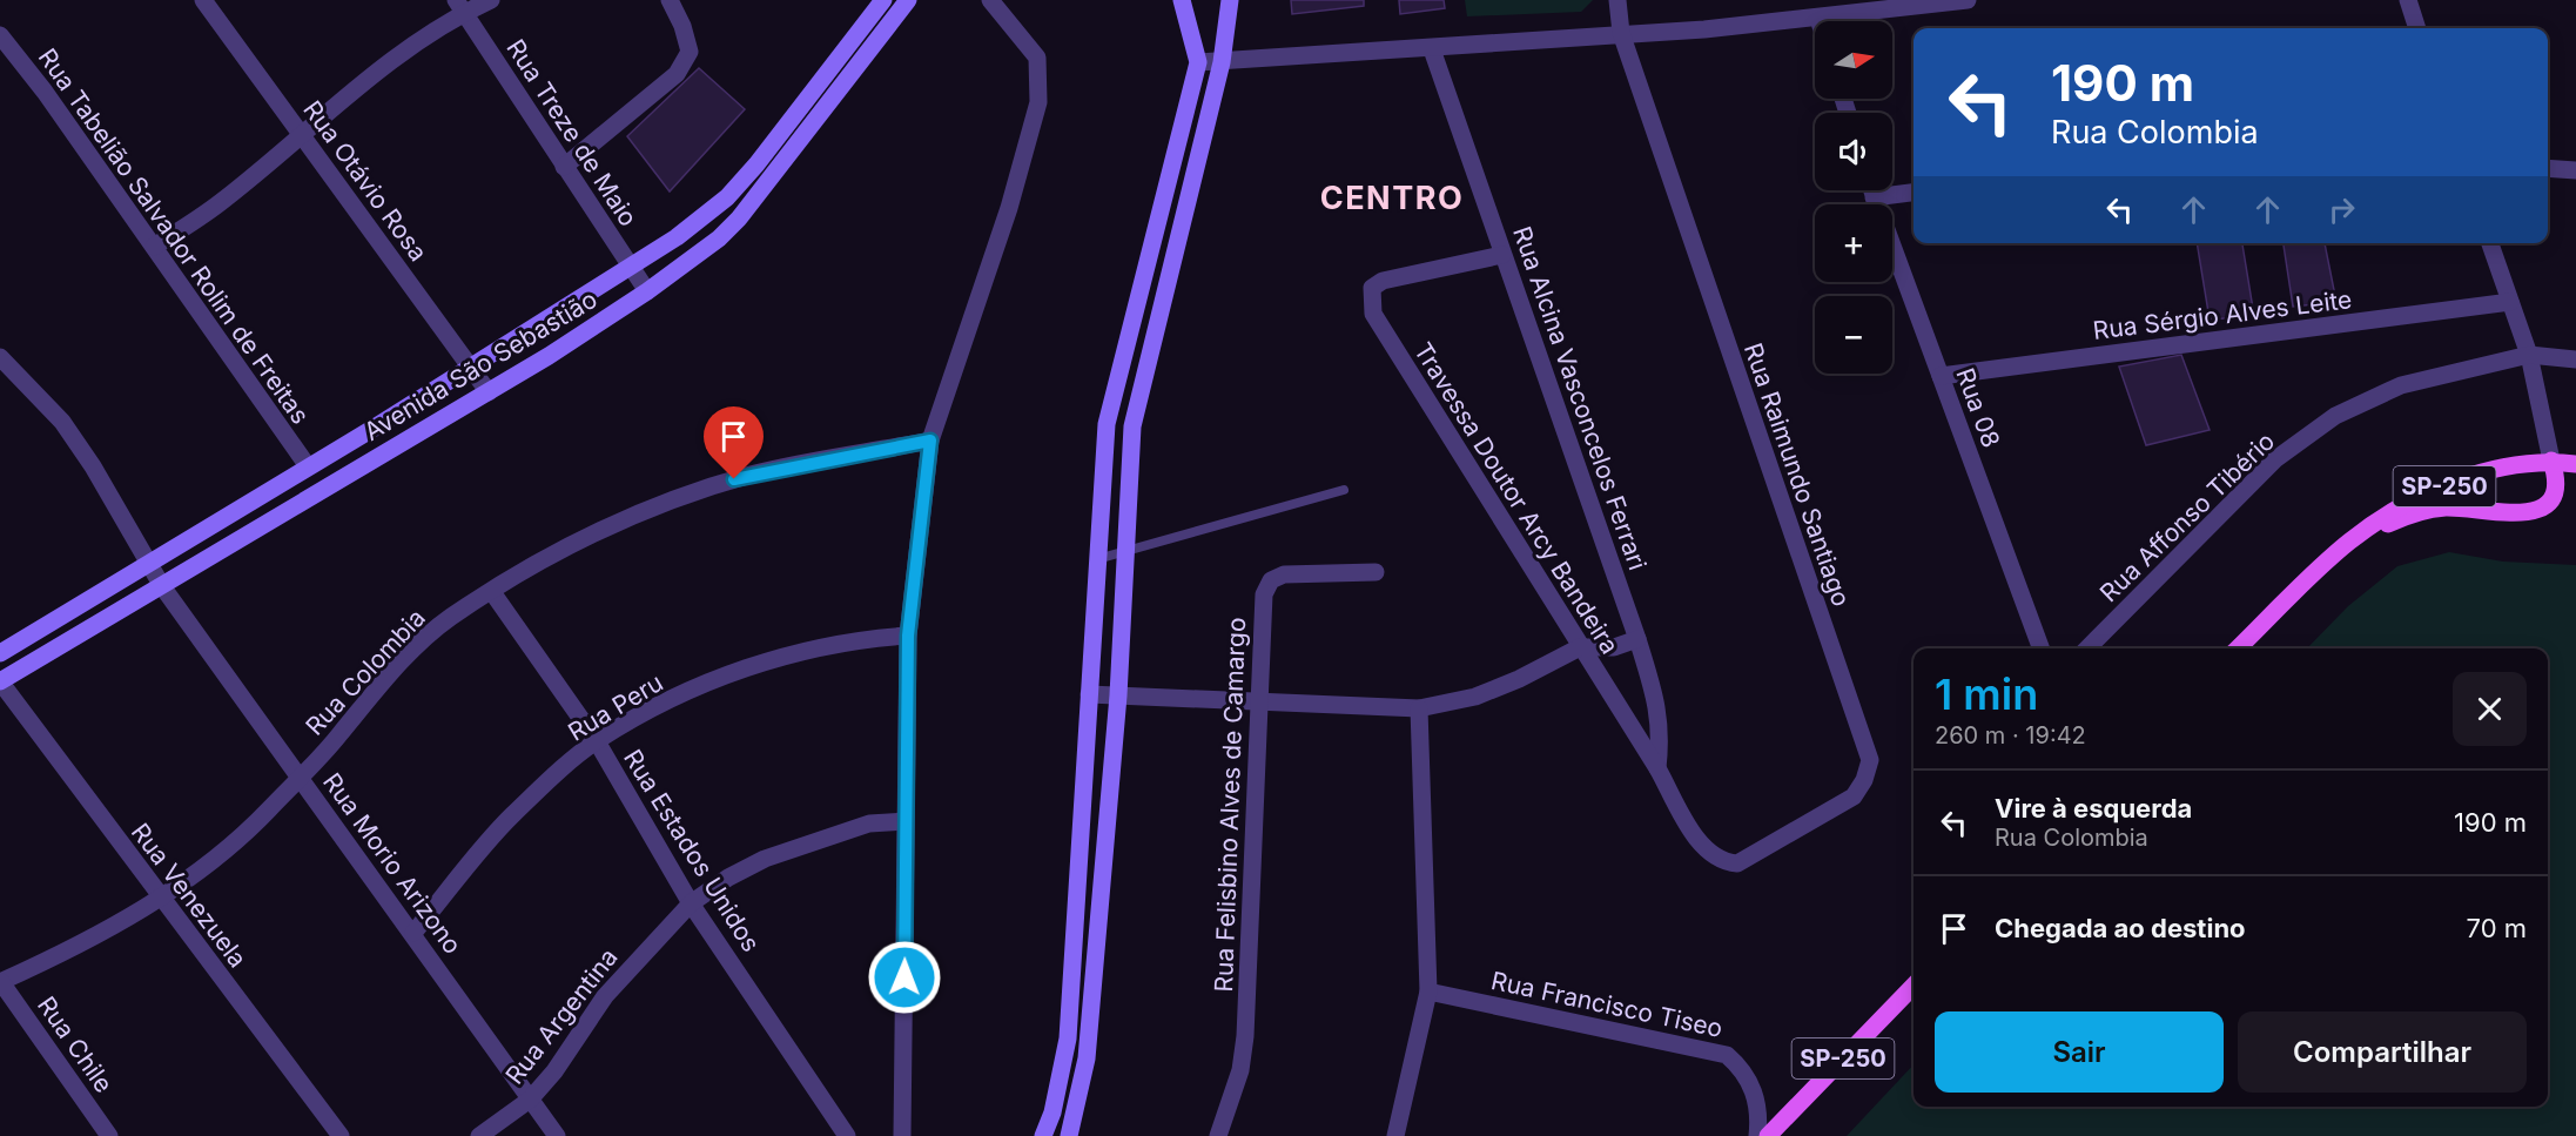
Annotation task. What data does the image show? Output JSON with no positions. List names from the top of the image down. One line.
{"streets":{"main road":["Avenida São Sebastião","SP-250"],"street":["Rua Treze de Maio","Rua Otávio Rosa","Rua Tabelião Salvador Rolim de Freitas","Rua Sérgio Alves Leite","Rua Alcina Vasconcelos Ferrari","Rua 08","Rua Raimundo Santiago","Travessa Doutor Arcy Bandeira","Rua Affonso Tibério","Rua Colombia","Rua Peru","Rua Felisbino Alves de Camargo","Rua Estados Unidos","Rua Morio Arizono","Rua Venezuela","Rua Francisco Tiseo","Rua Argentina","Rua Chile"]},"crossings":[["Rua Treze de Maio","Avenida São Sebastião"],["Rua Otávio Rosa","Avenida São Sebastião"],["Rua Tabelião Salvador Rolim de Freitas","Avenida São Sebastião"],["Rua Sérgio Alves Leite","Rua 08"],["Avenida São Sebastião","Rua Morio Arizono"],["Avenida São Sebastião","Rua Venezuela"],["Rua Alcina Vasconcelos Ferrari","Travessa Doutor Arcy Bandeira"],["Rua Raimundo Santiago","Travessa Doutor Arcy Bandeira"],["Rua Colombia","Rua Estados Unidos"],["Rua Colombia","Rua Morio Arizono"],["Rua Colombia","Rua Venezuela"],["Rua Colombia","Rua Chile"],["Rua Peru","Rua Estados Unidos"],["Rua Peru","Rua Morio Arizono"],["Rua Estados Unidos","Rua Argentina"],["Rua Morio Arizono","Rua Argentina"]],"districts":["CENTRO"],"north":"right","page":{"map_buttons":["+","−"],"turn":["190 m","Rua Colombia"],"heading":["1 min","260 m · 19:42"],"list":[{"name":"Vire à esquerda","note":"Rua Colombia","value":"190 m"},{"name":"Chegada ao destino","value":"70 m"}],"buttons":["Sair","Compartilhar"]}}
